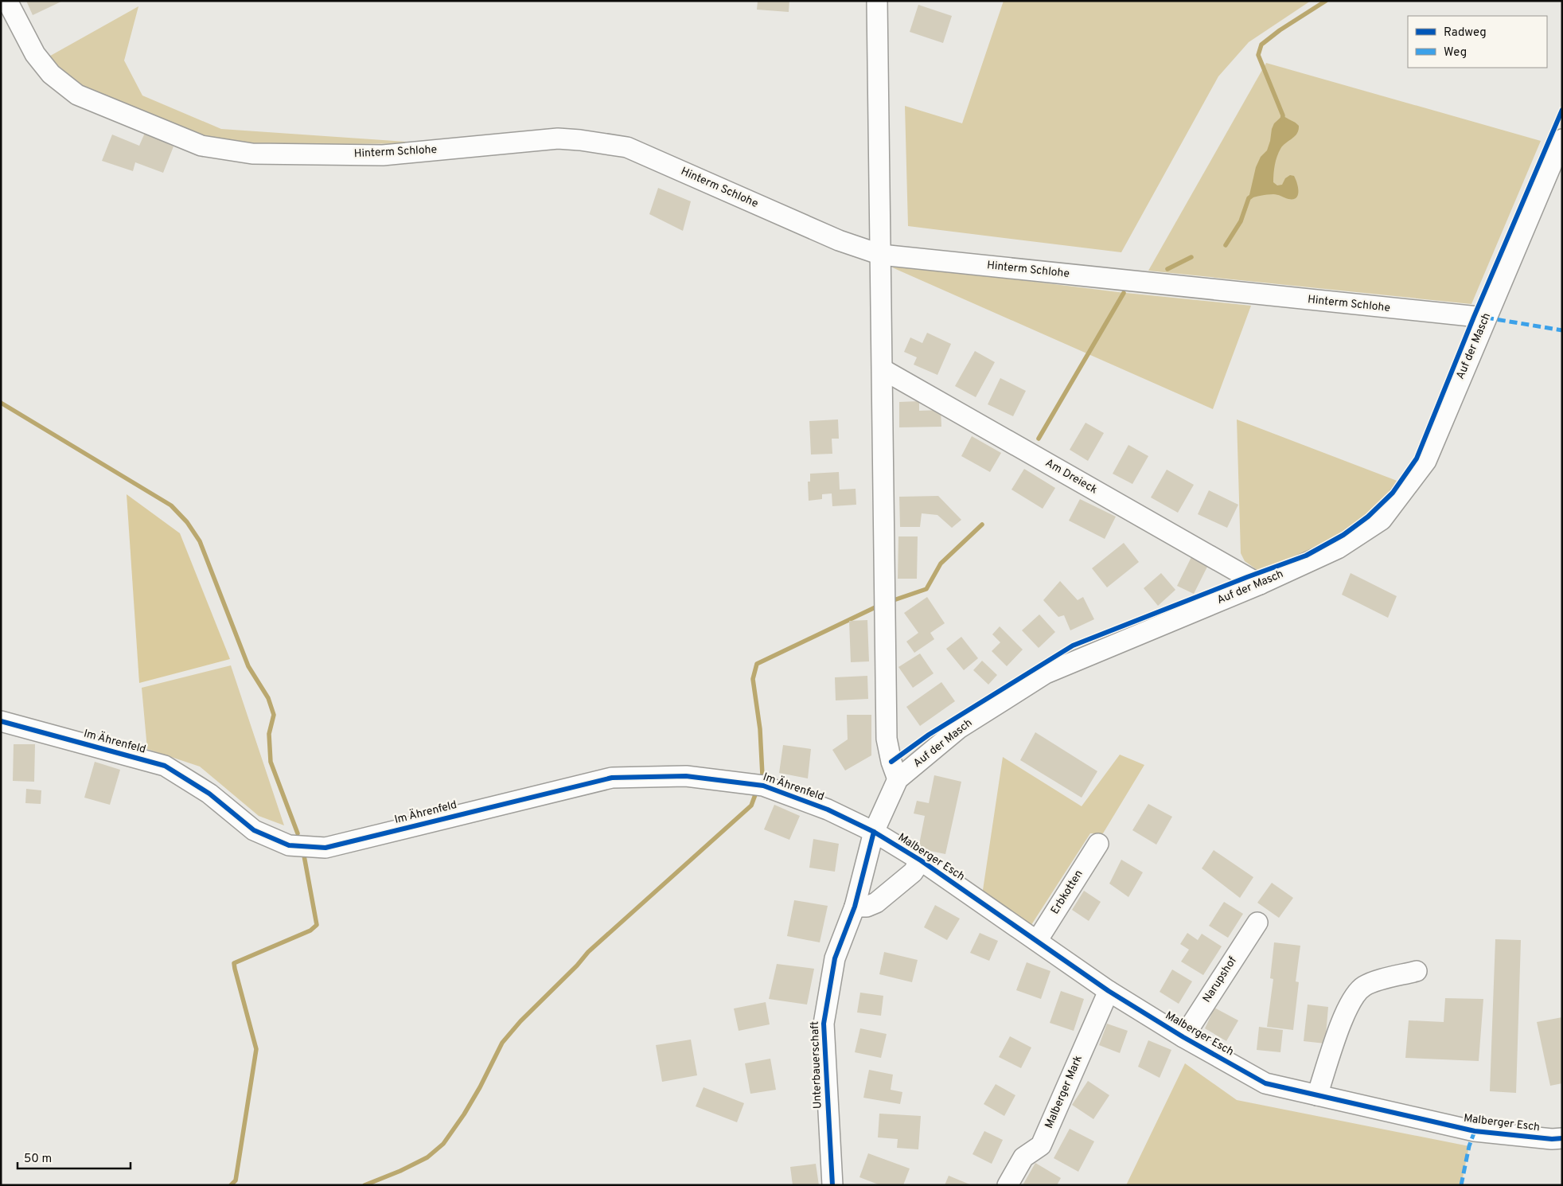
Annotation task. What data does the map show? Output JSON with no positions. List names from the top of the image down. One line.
{"streets":{"street":["Hinterm Schlohe","Auf der Masch","Am Dreieck","Im Ährenfeld","Malberger Esch","Erbkotten","Narupshof","Unterbauerschaft","Malberger Mark"]},"crossings":[["Hinterm Schlohe","Auf der Masch"],["Auf der Masch","Am Dreieck"],["Im Ährenfeld","Malberger Esch"],["Im Ährenfeld","Unterbauerschaft"],["Malberger Esch","Erbkotten"],["Malberger Esch","Narupshof"],["Malberger Esch","Unterbauerschaft"],["Malberger Esch","Malberger Mark"]],"legend":["Radweg","Weg"],"scale_bar":"50 m"}
